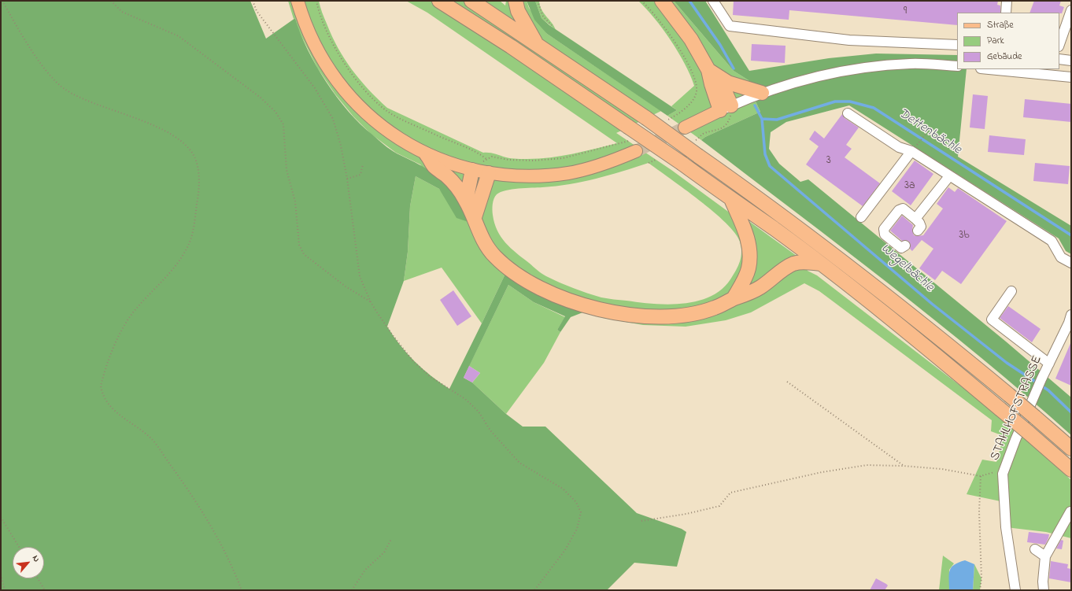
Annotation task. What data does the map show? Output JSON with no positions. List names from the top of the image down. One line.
{"streets":{"street":["STAHLHOFSTRASSE"]},"water":["Dettenbächle","Wegelbächle"],"house_numbers":["9","3","3a","3b"],"legend":["Straße","Park","Gebäude"],"north":"top right"}
